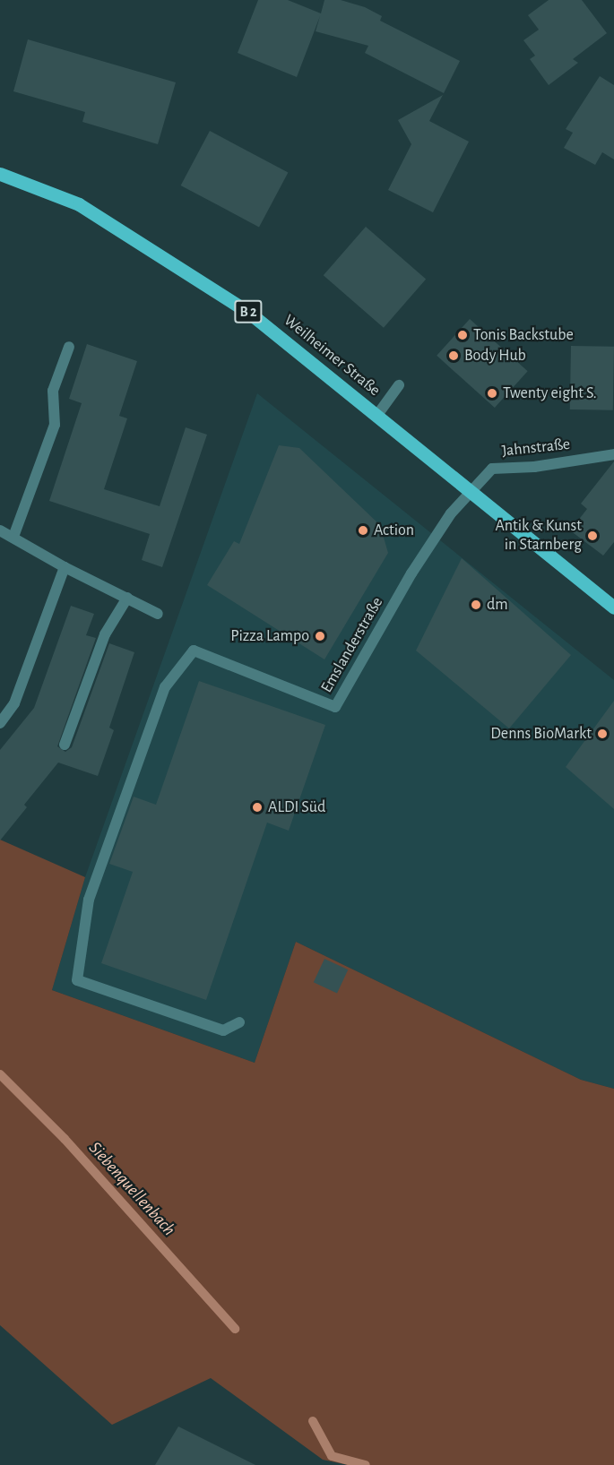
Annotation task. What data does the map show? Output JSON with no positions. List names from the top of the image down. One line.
{"streets":{"main road":["B 2","Weilheimer Straße"],"street":["Jahnstraße","Emslanderstraße"]},"crossings":[["Weilheimer Straße","Jahnstraße"],["Weilheimer Straße","Emslanderstraße"],["Jahnstraße","Emslanderstraße"]],"water":["Siebenquellenbach"],"places":["Tonis Backstube","Body Hub","Twenty eight S.","Action","Antik & Kunst in Starnberg","dm","Pizza Lampo","Denns BioMarkt","ALDI Süd"]}
